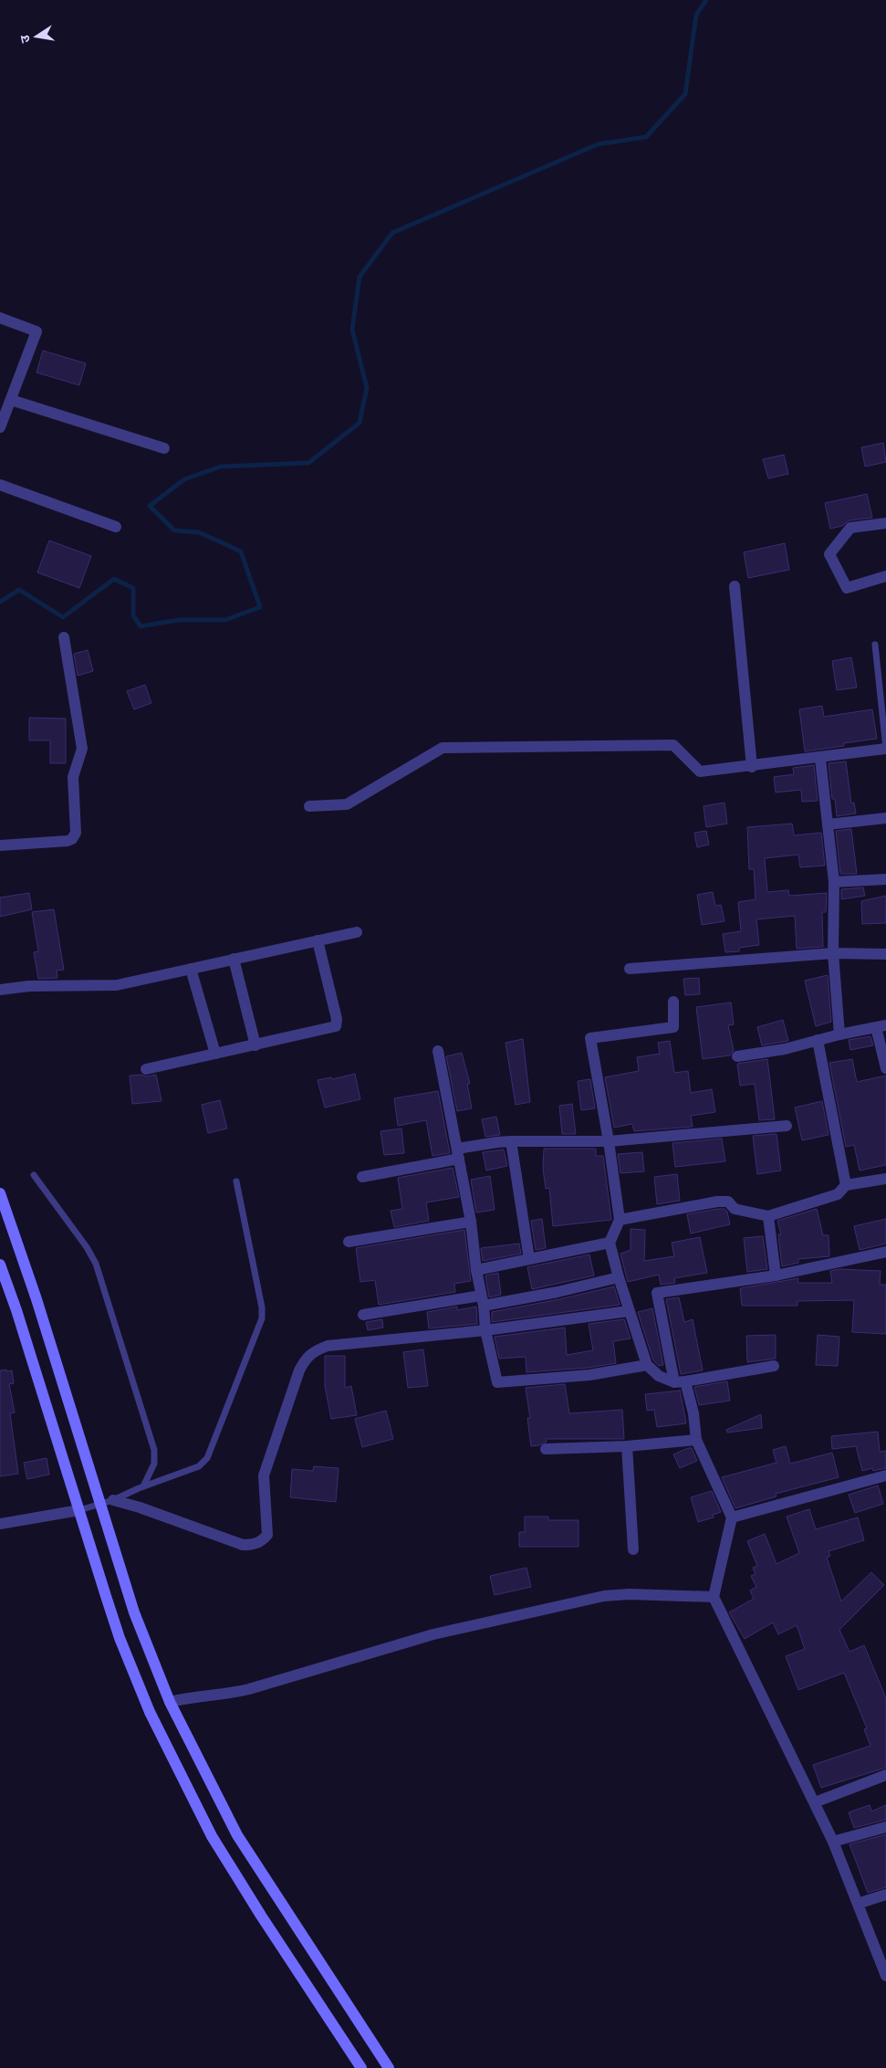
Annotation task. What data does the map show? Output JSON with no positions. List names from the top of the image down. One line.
{"north":"left"}
